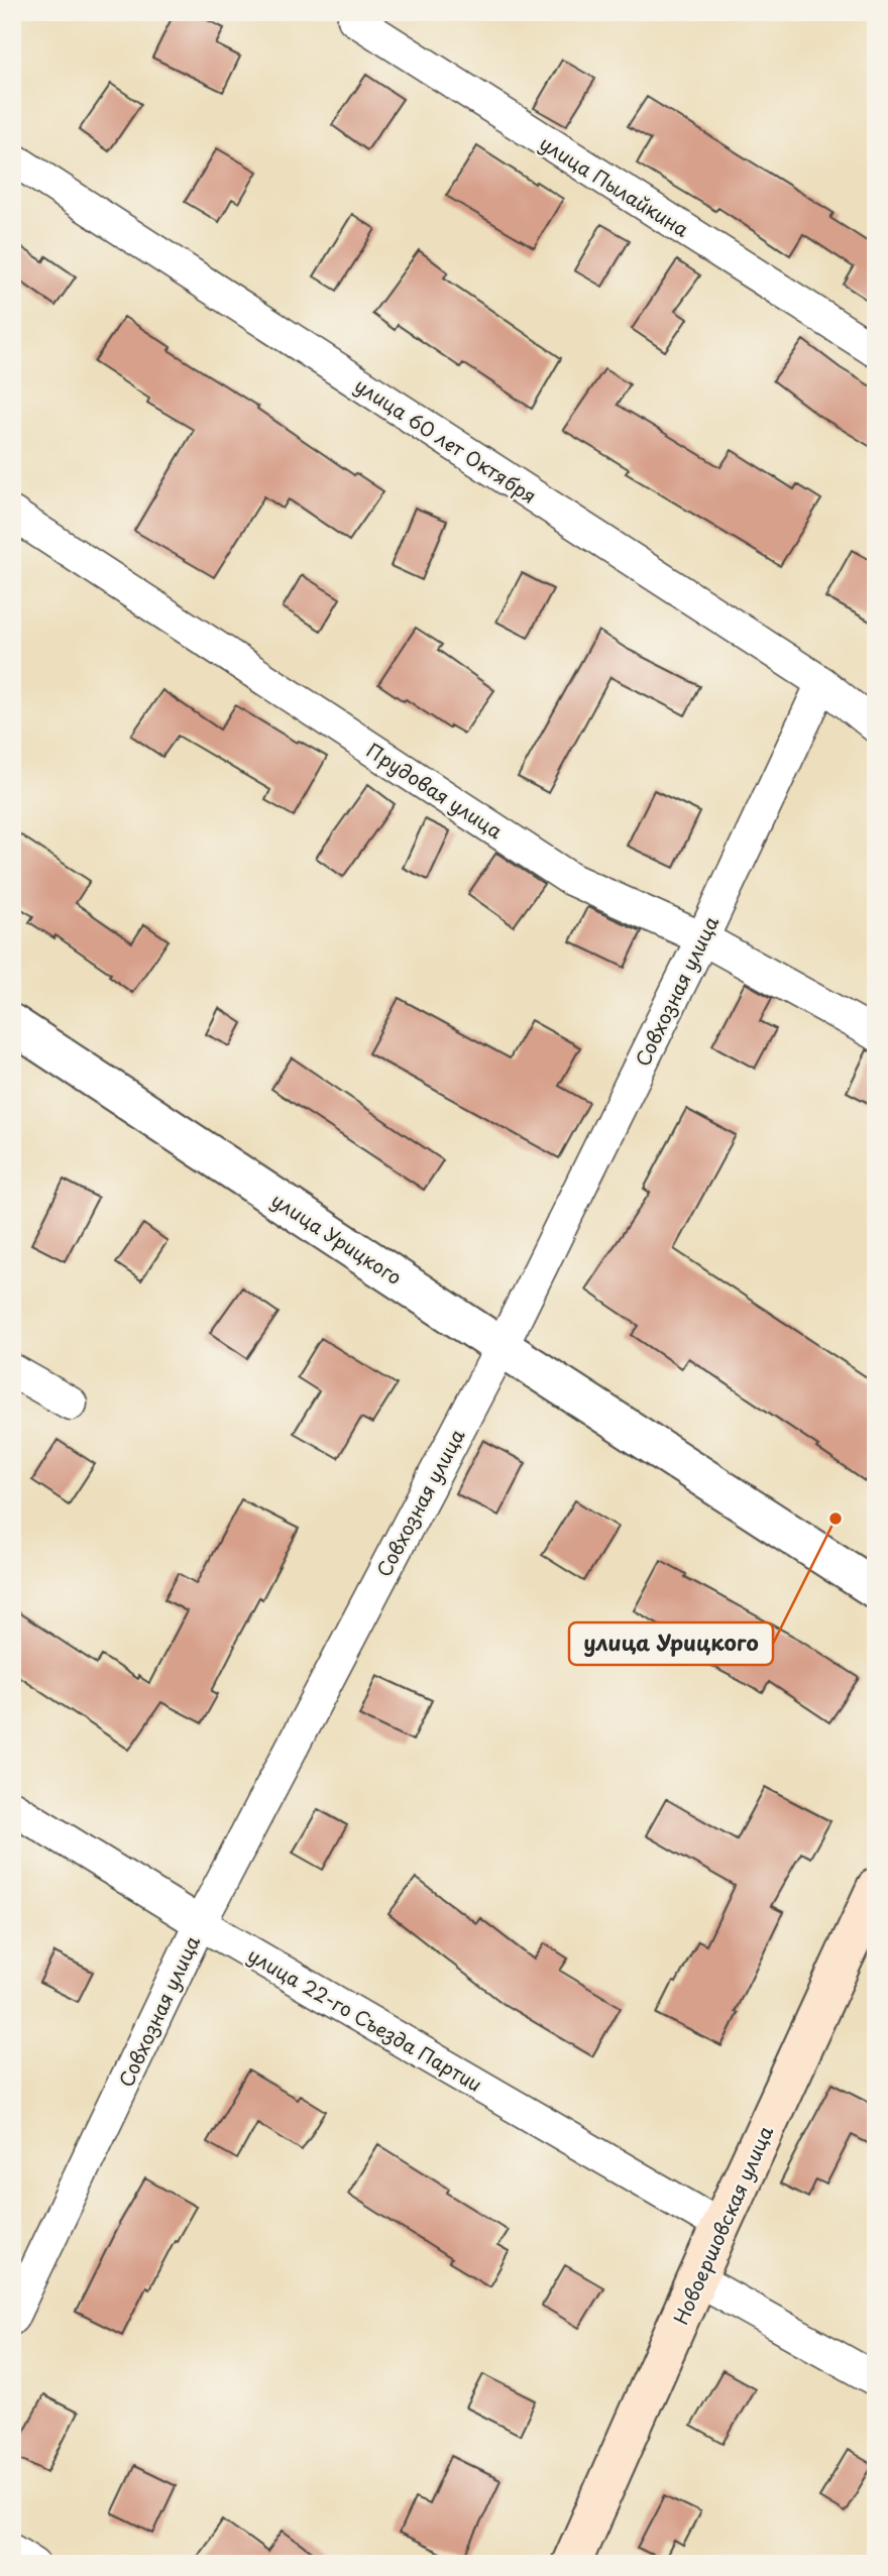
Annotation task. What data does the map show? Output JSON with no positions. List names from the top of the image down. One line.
{"streets":{"main road":["Новоершовская улица"],"street":["улица Пылайкина","улица 60 лет Октября","Прудовая улица","Совхозная улица","улица Урицкого","улица 22-го Съезда Партии"]},"crossings":[["улица 60 лет Октября","Совхозная улица"],["Прудовая улица","Совхозная улица"],["Совхозная улица","улица Урицкого"],["Совхозная улица","улица 22-го Съезда Партии"],["улица 22-го Съезда Партии","Новоершовская улица"]],"places":["улица Урицкого"]}
